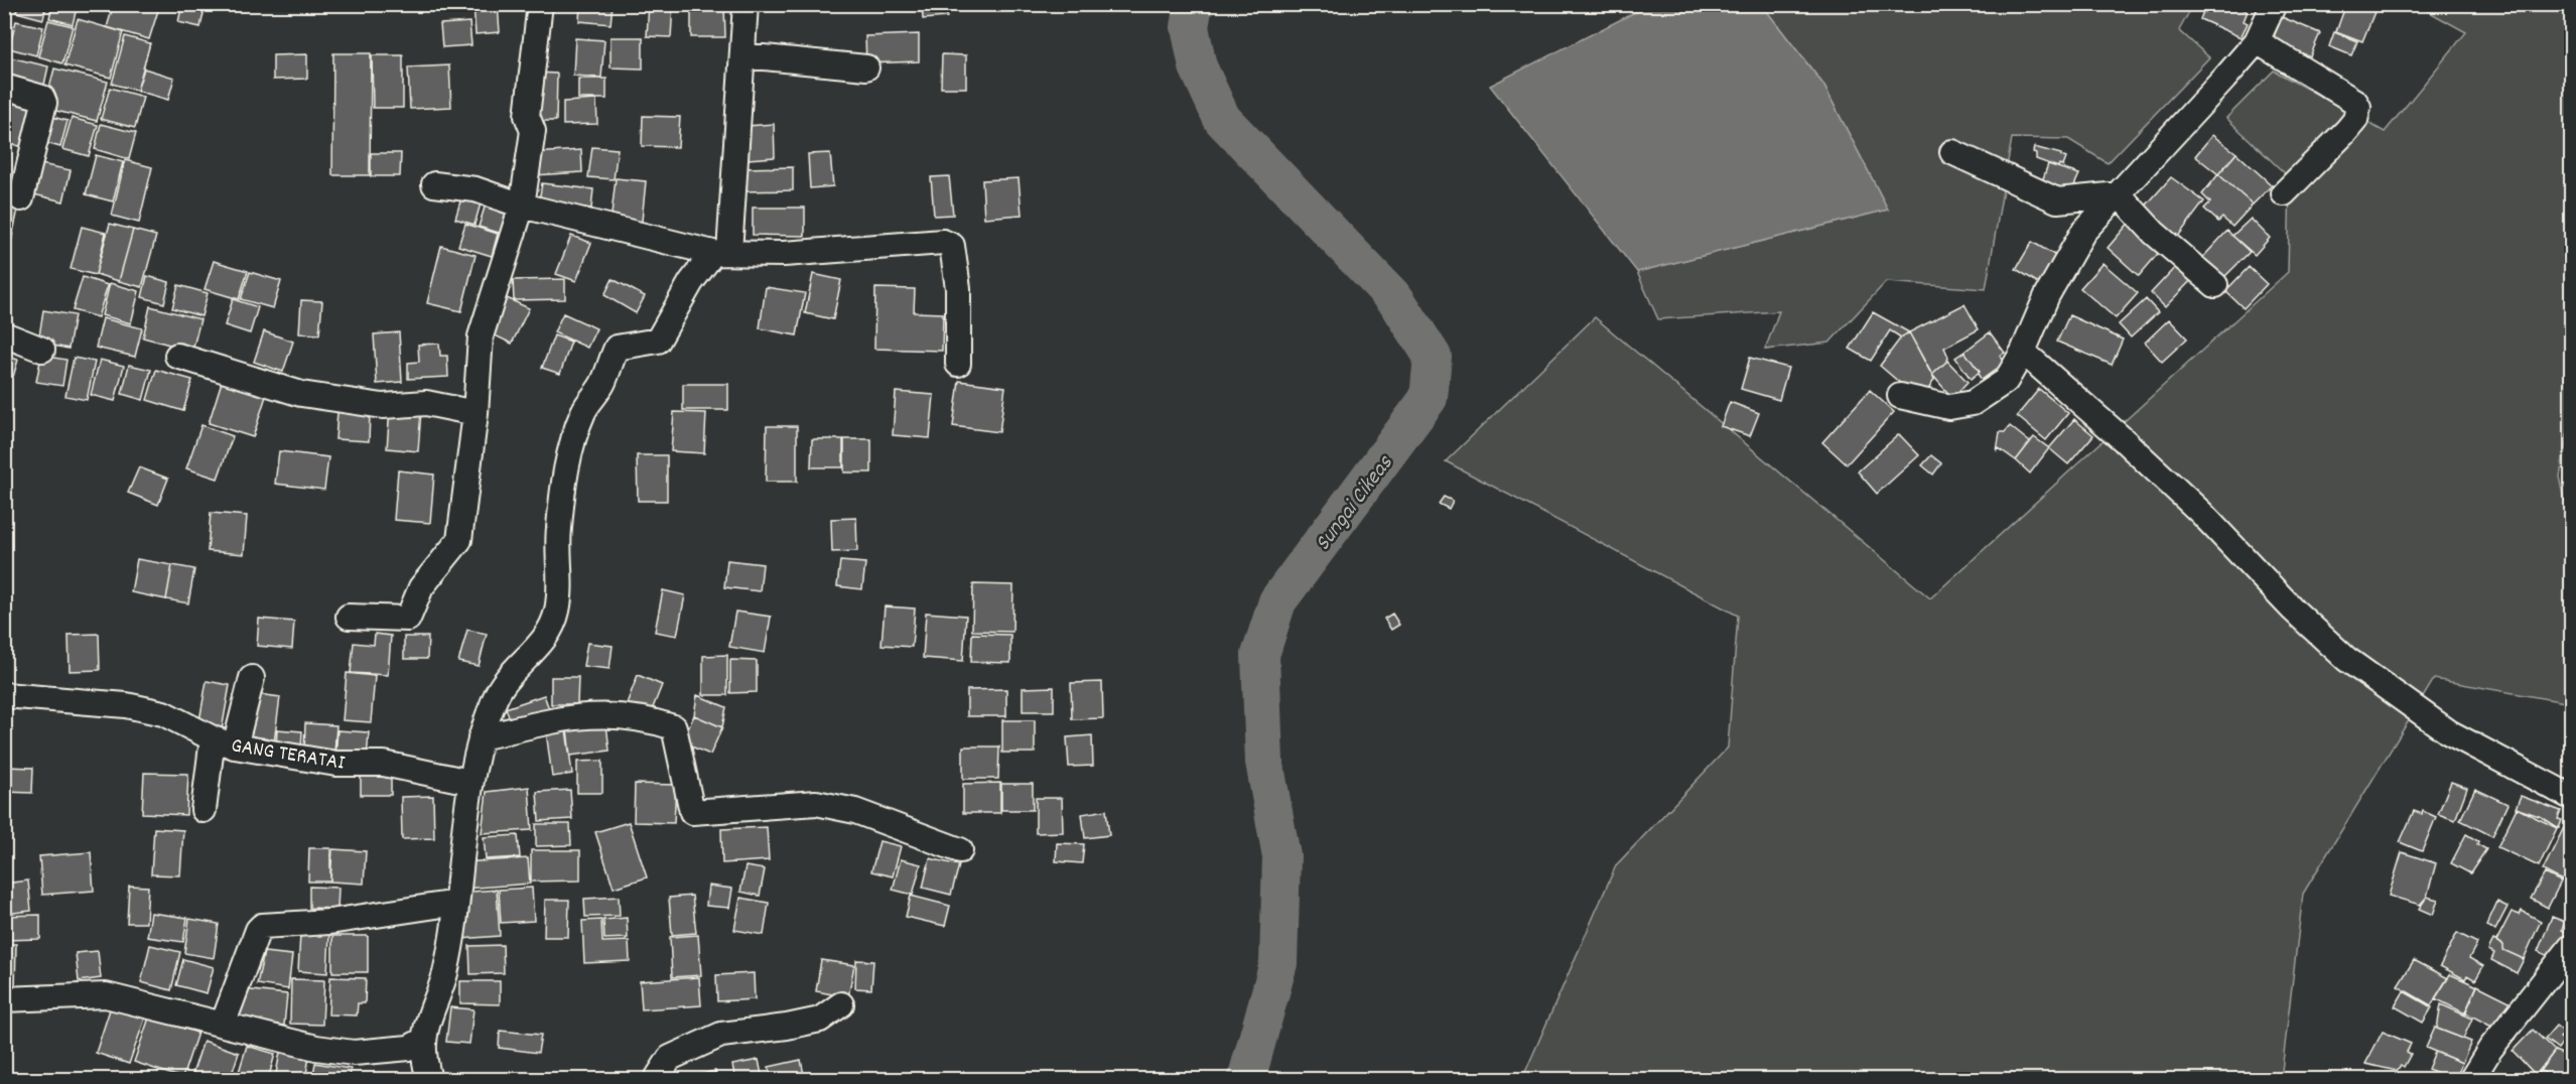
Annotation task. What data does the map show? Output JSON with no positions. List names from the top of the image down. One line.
{"streets":{"street":["GANG TERATAI"]},"water":["Sungai Cikeas"]}
